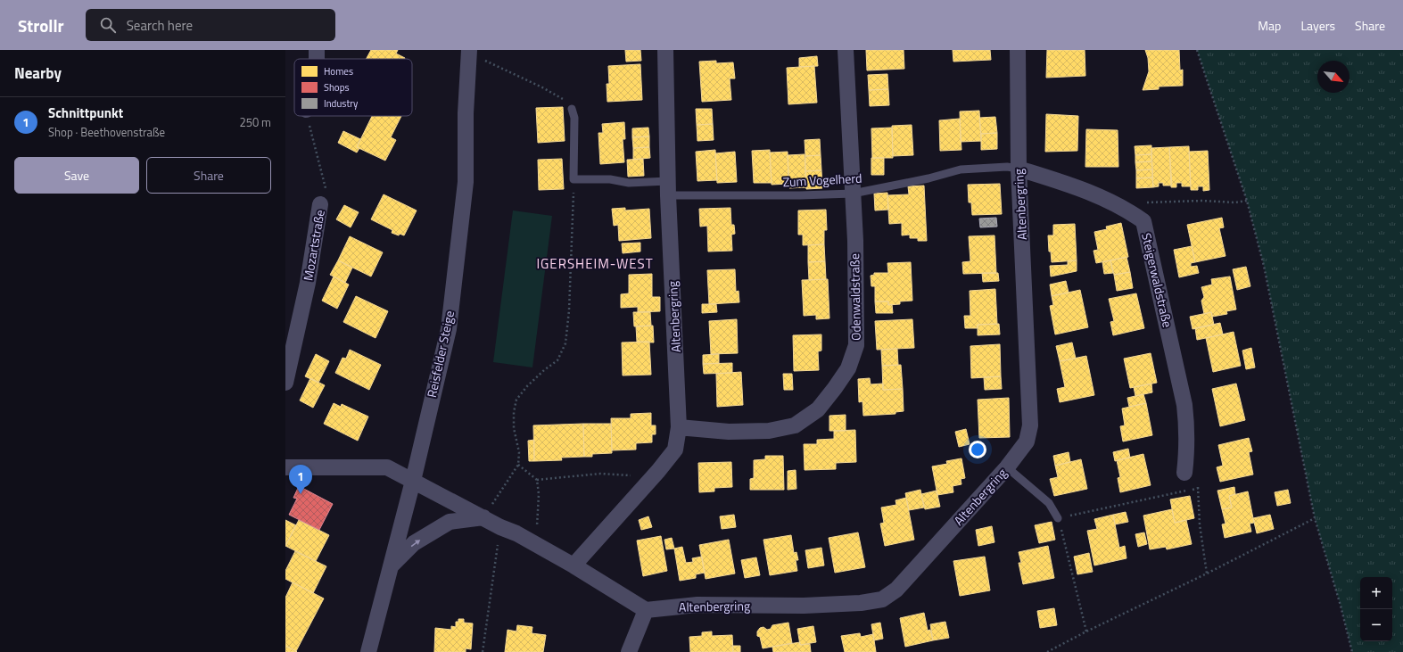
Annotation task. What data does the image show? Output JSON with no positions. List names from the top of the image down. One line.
{"streets":{"street":["Altenbergring","Mozartstraße","Steigerwaldstraße","Odenwaldstraße","Reisfelder Steige"],"lane":["Zum Vogelherd"]},"crossings":[["Zum Vogelherd","Altenbergring"],["Zum Vogelherd","Steigerwaldstraße"],["Zum Vogelherd","Odenwaldstraße"],["Altenbergring","Steigerwaldstraße"],["Altenbergring","Odenwaldstraße"]],"districts":["IGERSHEIM-WEST"],"legend":["Homes","Shops","Industry"],"north":"bottom right","page":{"header":"Strollr","search":"Search here","nav":["Map","Layers","Share"],"heading":"Nearby","list":[{"mark":"1","name":"Schnittpunkt","note":"Shop · Beethovenstraße","value":"250 m"}],"buttons":["Save","Share"],"pins":"1","map_buttons":["+","−"]}}
